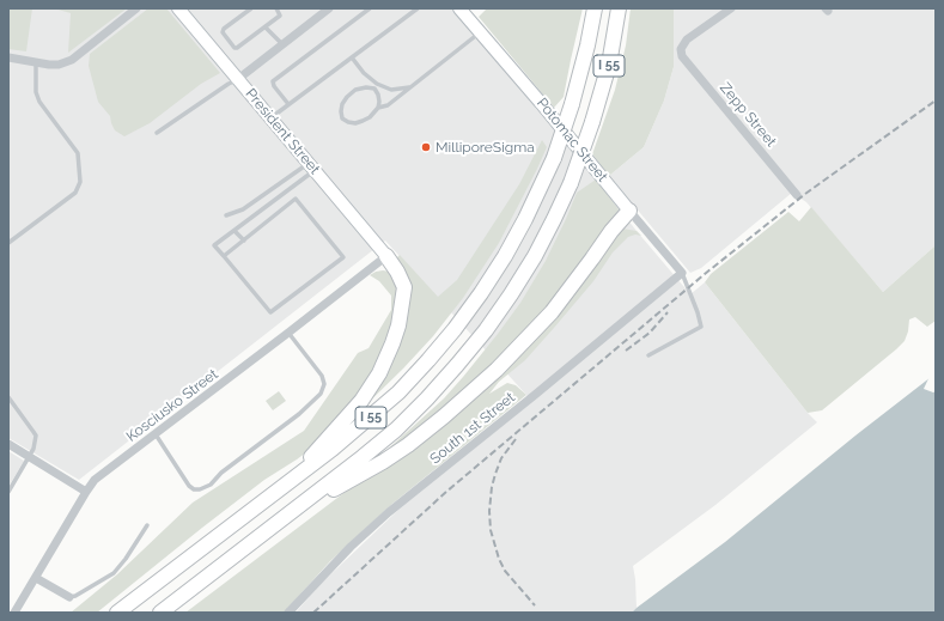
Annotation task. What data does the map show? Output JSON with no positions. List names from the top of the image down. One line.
{"streets":{"highway":["I 55"],"street":["Zepp Street","President Street","Potomac Street","Kosciusko Street","South 1st Street"]},"crossings":[["President Street","Kosciusko Street"],["Potomac Street","South 1st Street"]],"places":["MilliporeSigma"]}
